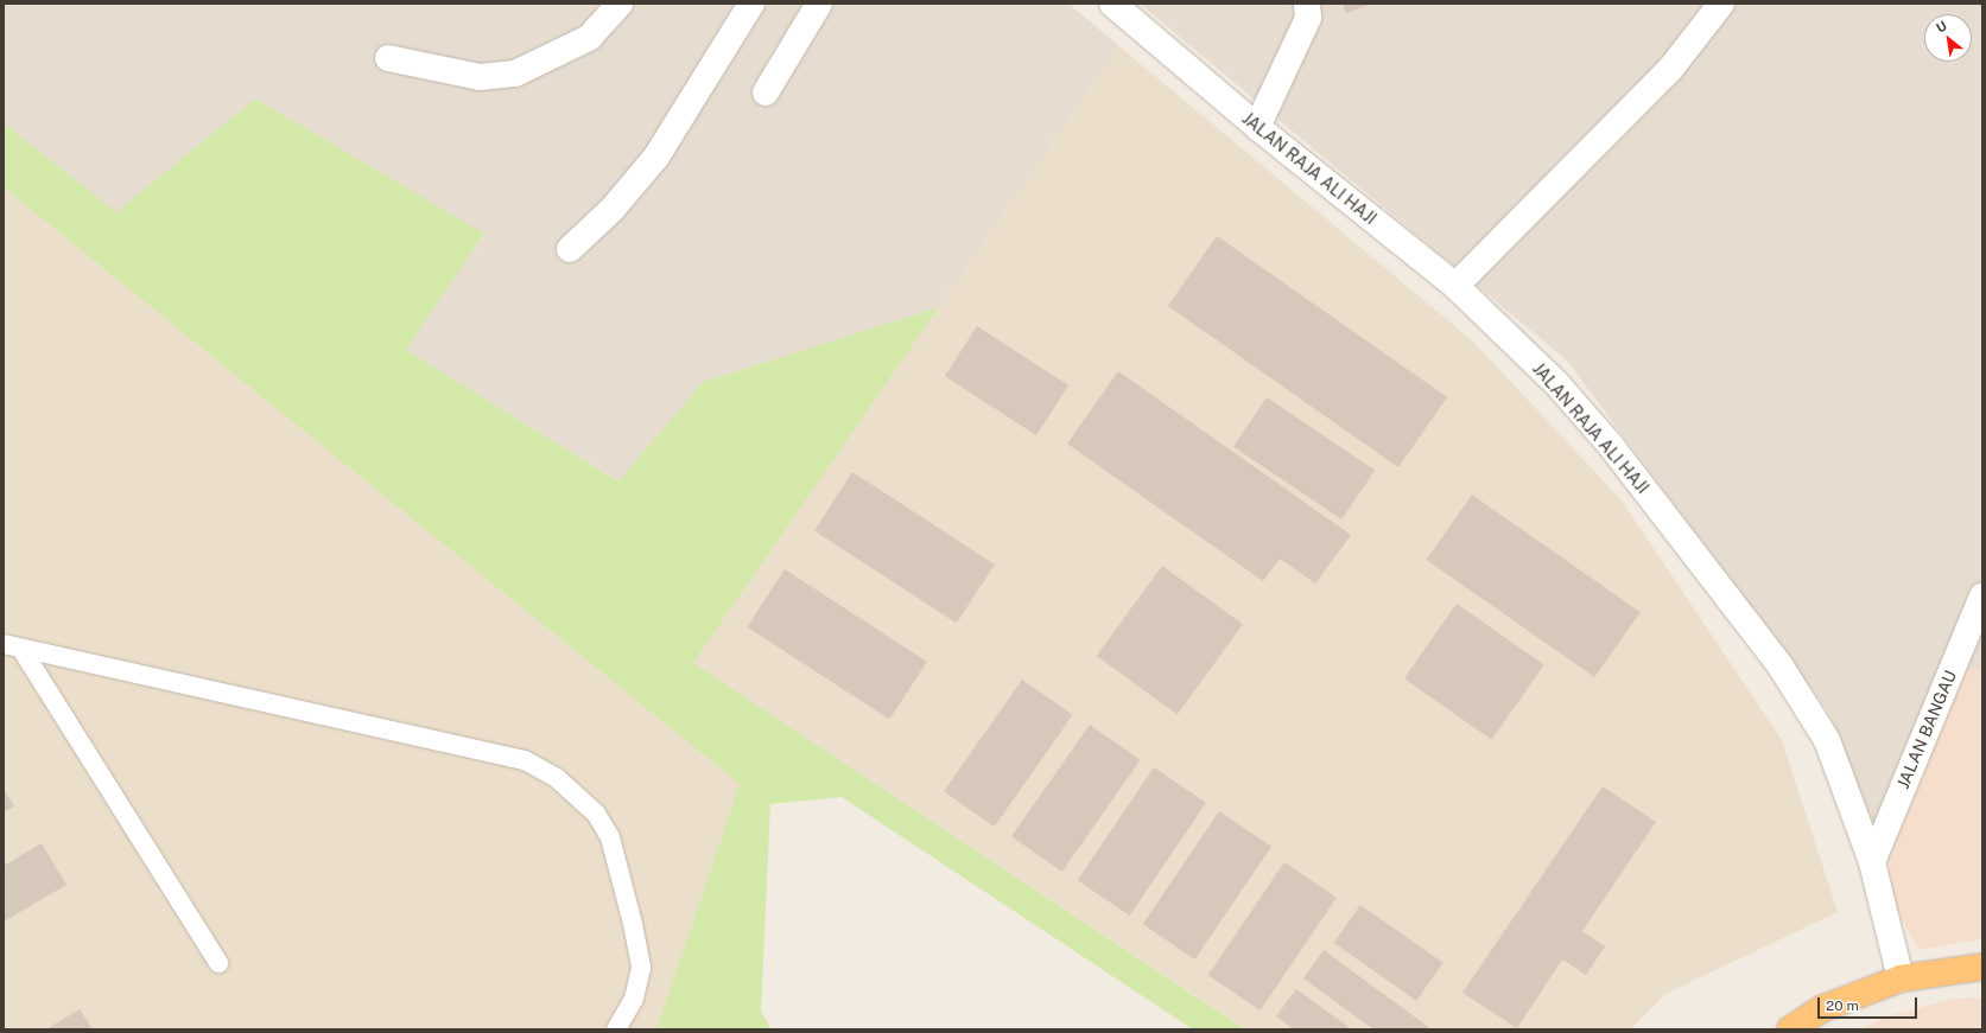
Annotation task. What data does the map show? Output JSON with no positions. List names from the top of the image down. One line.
{"streets":{"street":["JALAN RAJA ALI HAJI","JALAN BANGAU"]},"crossings":[["JALAN RAJA ALI HAJI","JALAN BANGAU"]],"scale_bar":"20 m","north":"top left"}
